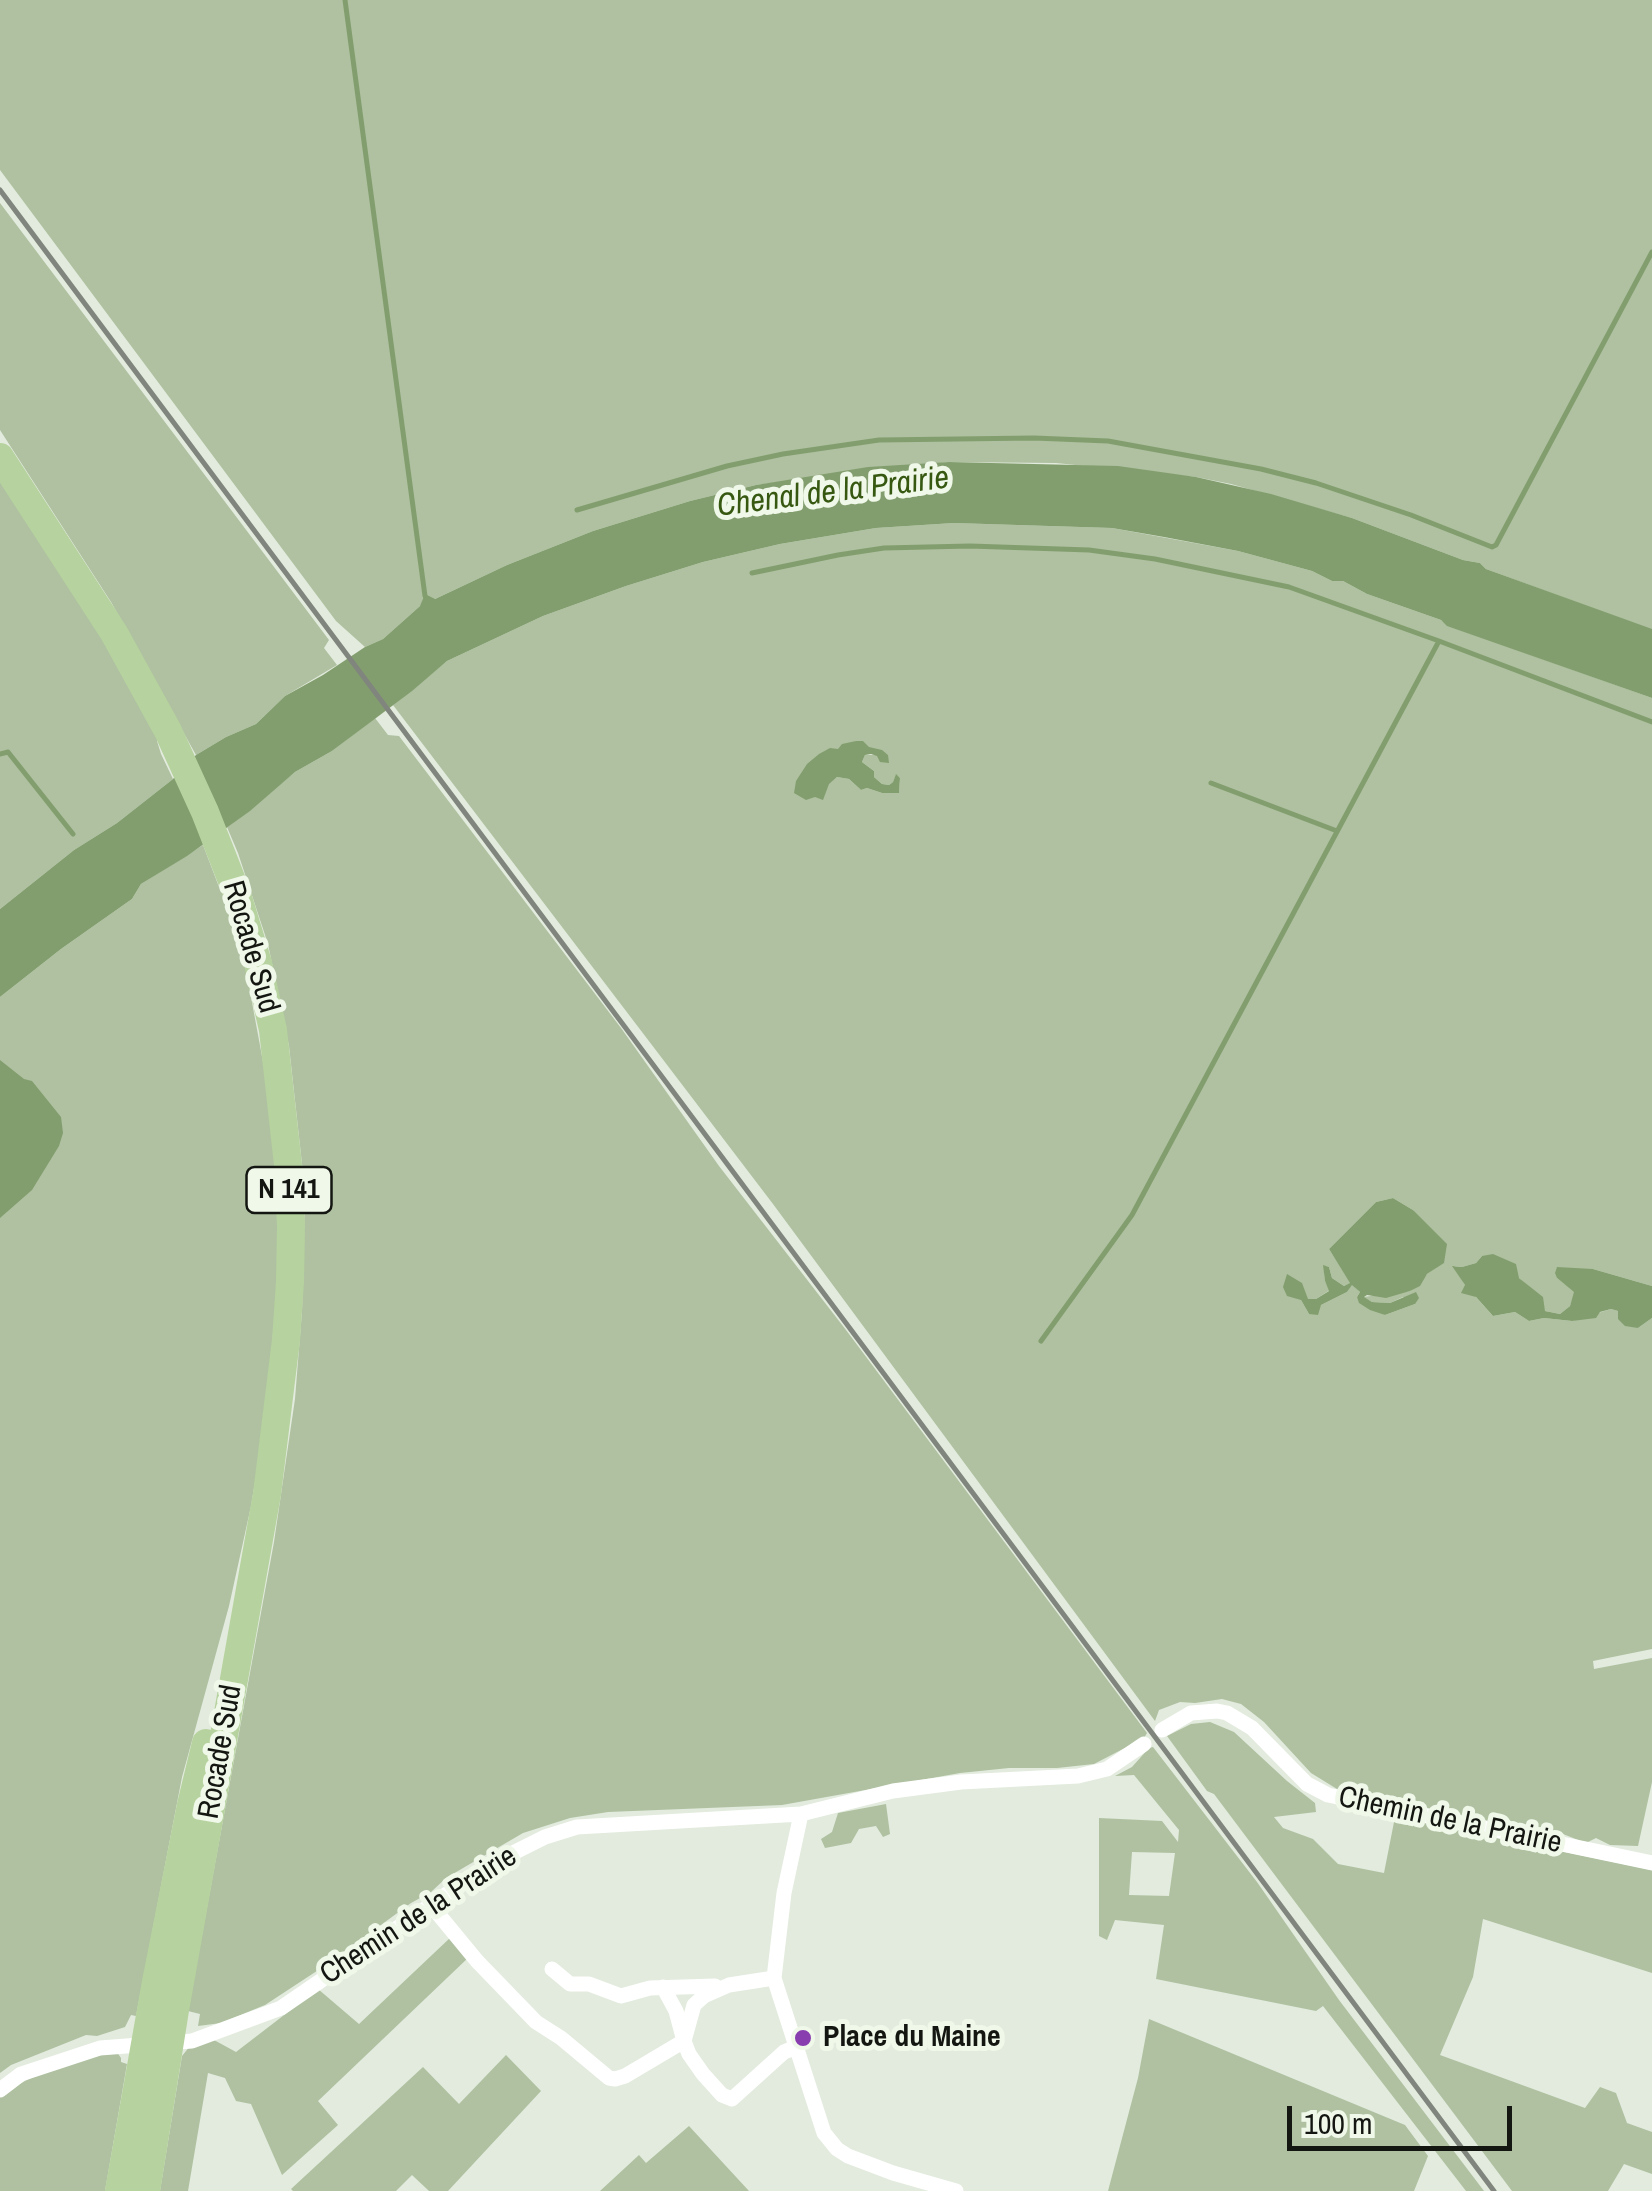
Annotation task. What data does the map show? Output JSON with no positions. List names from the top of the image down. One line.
{"streets":{"highway":["Rocade Sud","N 141"],"street":["Chemin de la Prairie"]},"crossings":[["Rocade Sud","N 141"]],"water":["Chenal de la Prairie"],"places":["Place du Maine"],"scale_bar":"100 m"}
